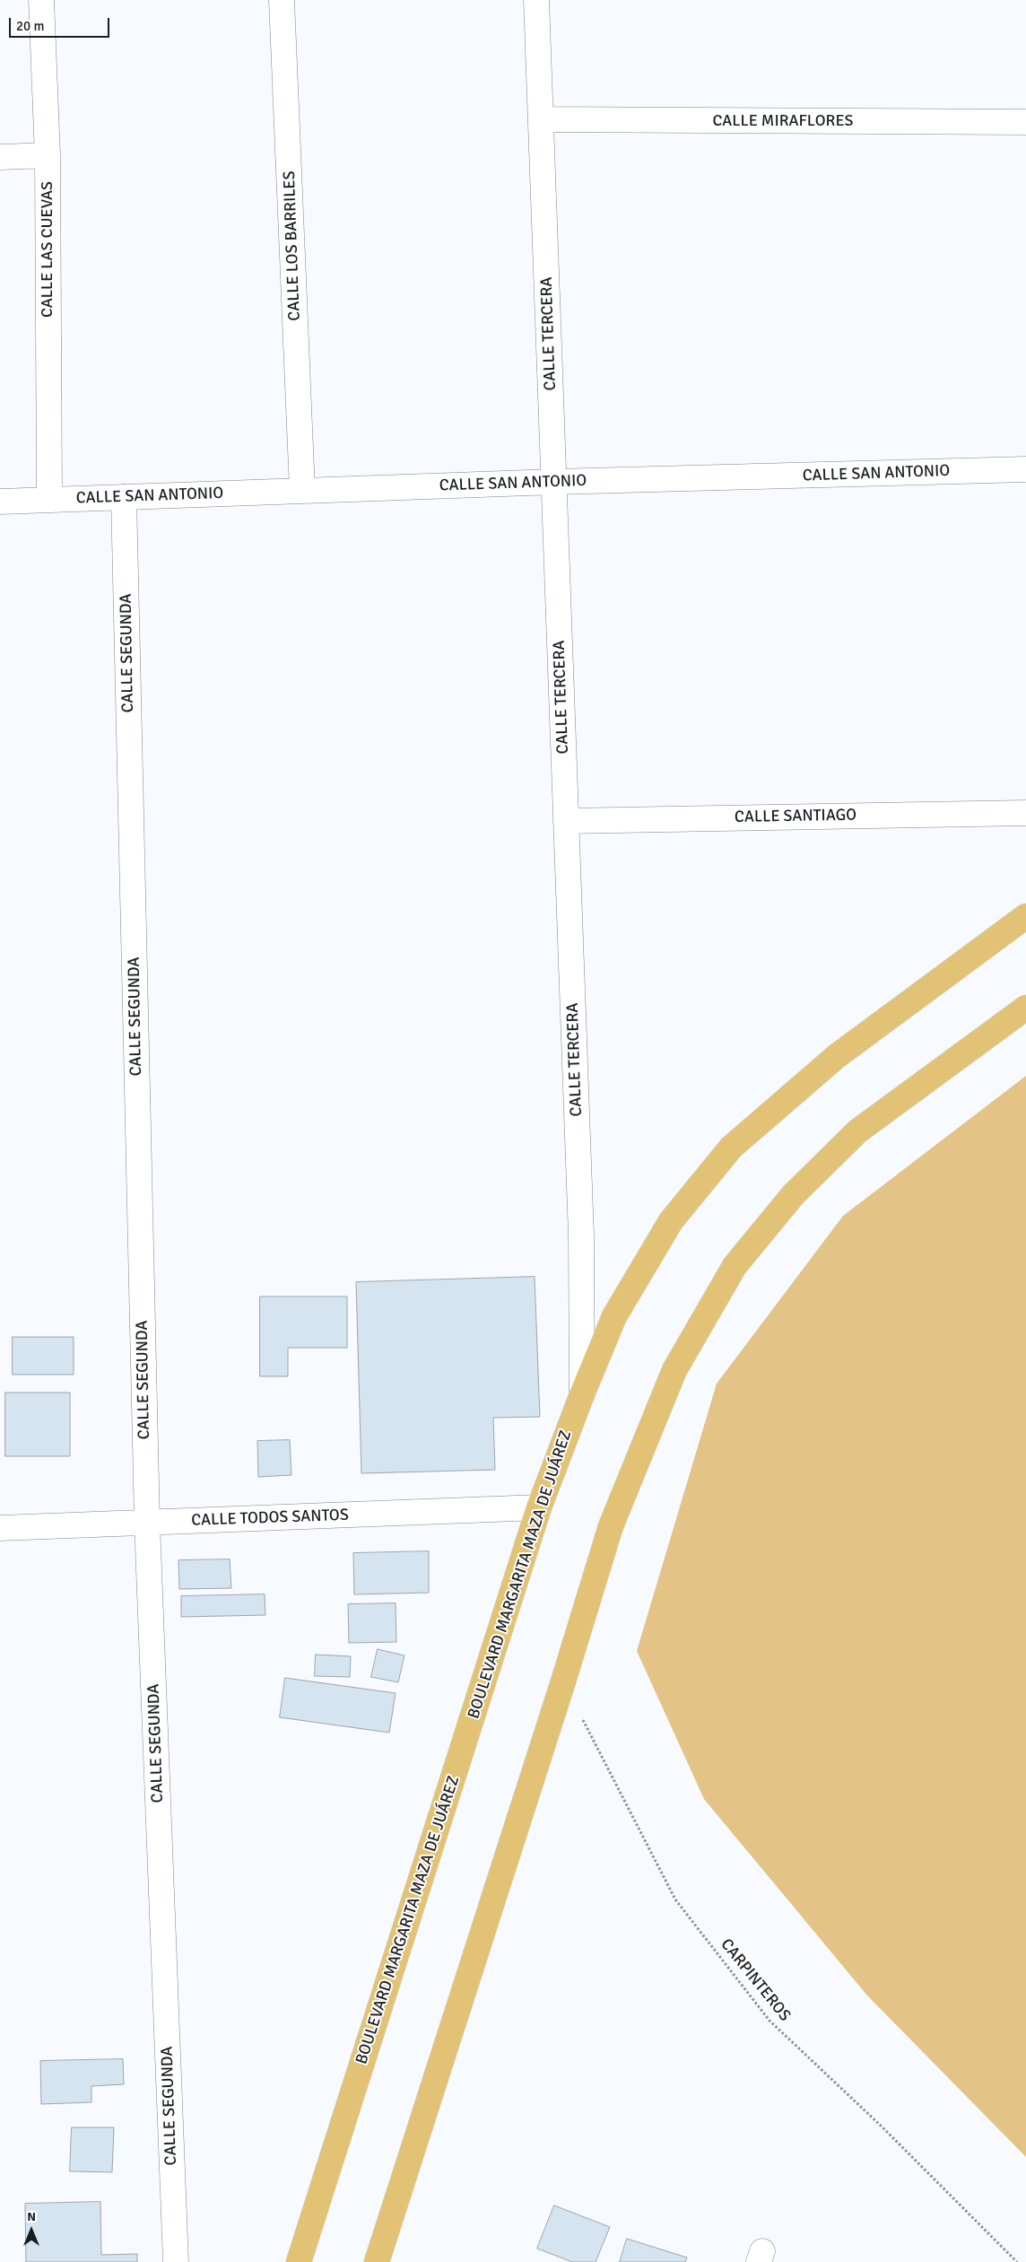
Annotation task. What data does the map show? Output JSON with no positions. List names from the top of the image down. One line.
{"streets":{"main road":["BOULEVARD MARGARITA MAZA DE JUÁREZ"],"street":["CALLE MIRAFLORES","CALLE LOS BARRILES","CALLE LAS CUEVAS","CALLE TERCERA","CALLE SAN ANTONIO","CALLE SEGUNDA","CALLE SANTIAGO","CALLE TODOS SANTOS"],"path":["CARPINTEROS"]},"crossings":[["CALLE MIRAFLORES","CALLE TERCERA"],["CALLE LOS BARRILES","CALLE SAN ANTONIO"],["CALLE LAS CUEVAS","CALLE SAN ANTONIO"],["CALLE TERCERA","CALLE SAN ANTONIO"],["CALLE TERCERA","CALLE SANTIAGO"],["CALLE TERCERA","BOULEVARD MARGARITA MAZA DE JUÁREZ"],["CALLE SAN ANTONIO","CALLE SEGUNDA"],["CALLE SEGUNDA","CALLE TODOS SANTOS"],["CALLE TODOS SANTOS","BOULEVARD MARGARITA MAZA DE JUÁREZ"]],"scale_bar":"20 m","north":"top"}
